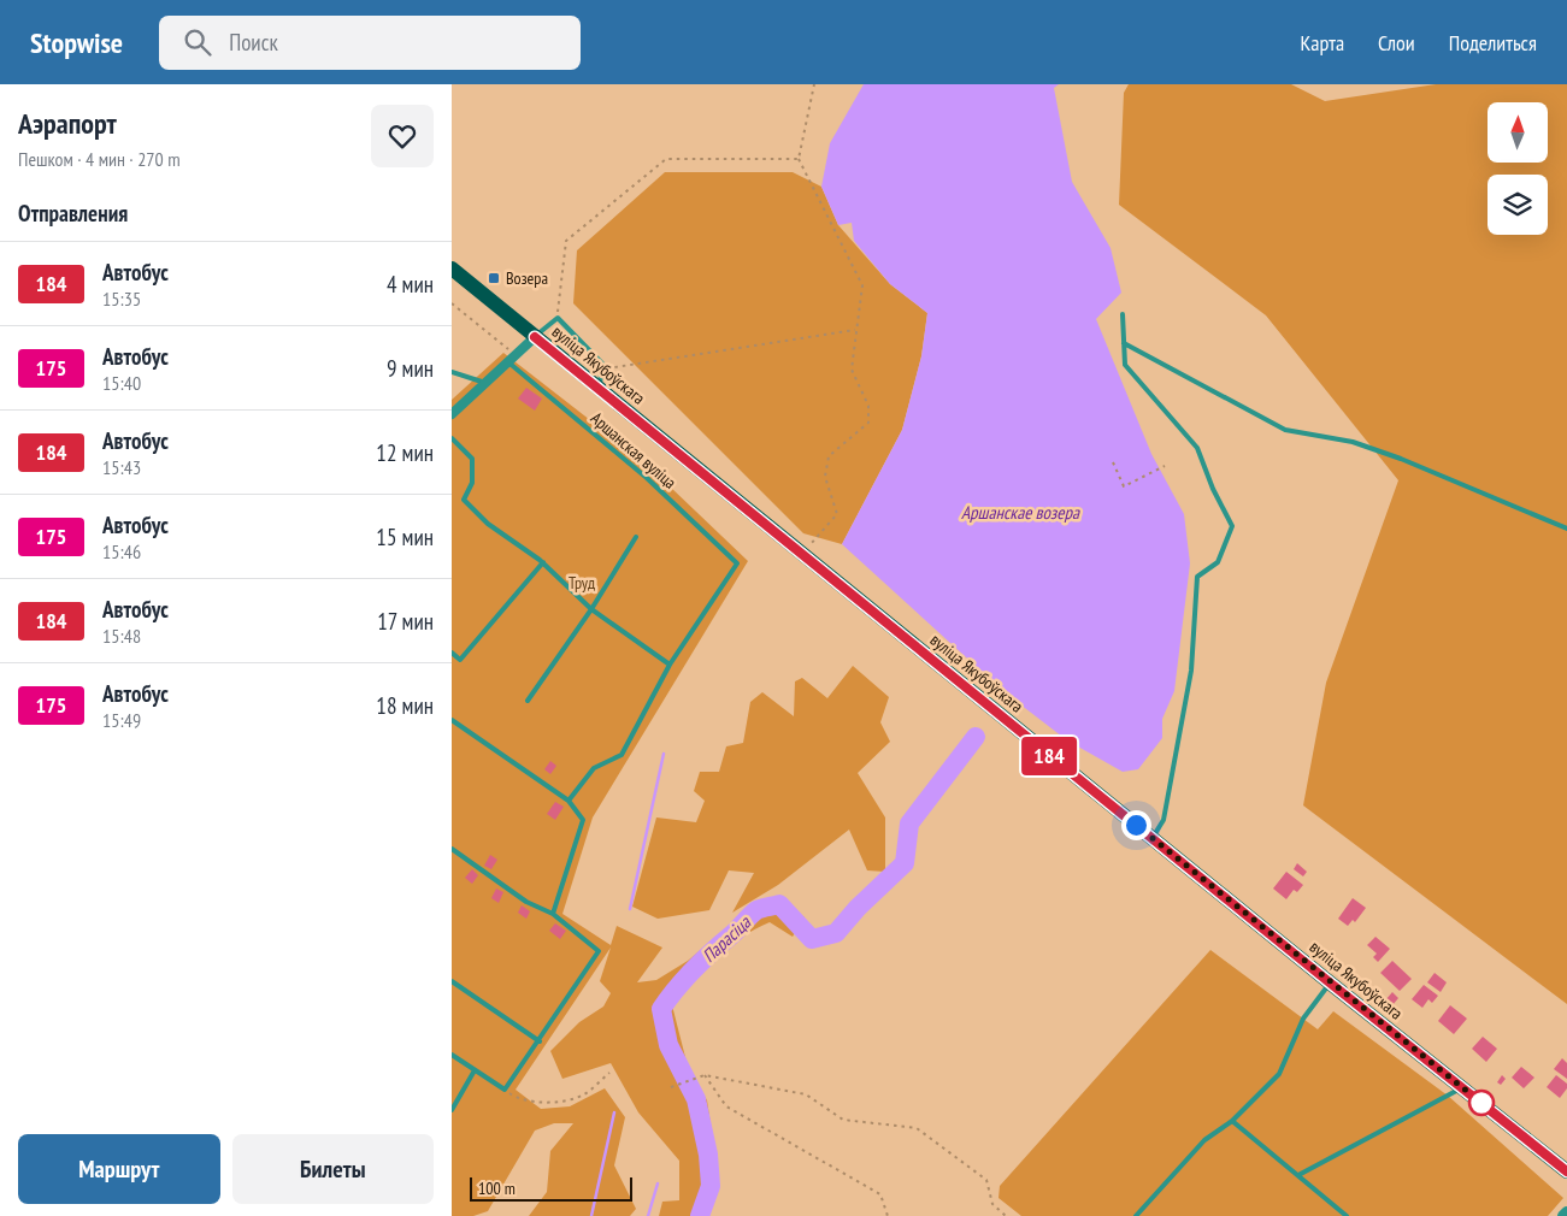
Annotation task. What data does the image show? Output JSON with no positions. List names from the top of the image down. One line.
{"streets":{"main road":["вуліца Якубоўскага"],"lane":["Аршанская вуліца"]},"water":["Аршанскае возера","Парасіца"],"parks":["Труд"],"places":{"transit":["Возера"]},"lines":["bus line 184"],"scale_bar":"100 m","north":"top","page":{"header":"Stopwise","search":"Поиск","nav":["Карта","Слои","Поделиться"],"heading":[["Аэрапорт","Пешком · 4 мин · 270 m"],"Отправления"],"on_map":"184","list":[{"mark":"184","name":"Автобус","note":"15:35","value":"4 мин"},{"mark":"175","name":"Автобус","note":"15:40","value":"9 мин"},{"mark":"184","name":"Автобус","note":"15:43","value":"12 мин"},{"mark":"175","name":"Автобус","note":"15:46","value":"15 мин"},{"mark":"184","name":"Автобус","note":"15:48","value":"17 мин"},{"mark":"175","name":"Автобус","note":"15:49","value":"18 мин"}],"buttons":["Маршрут","Билеты"],"scale":"100 m"}}
